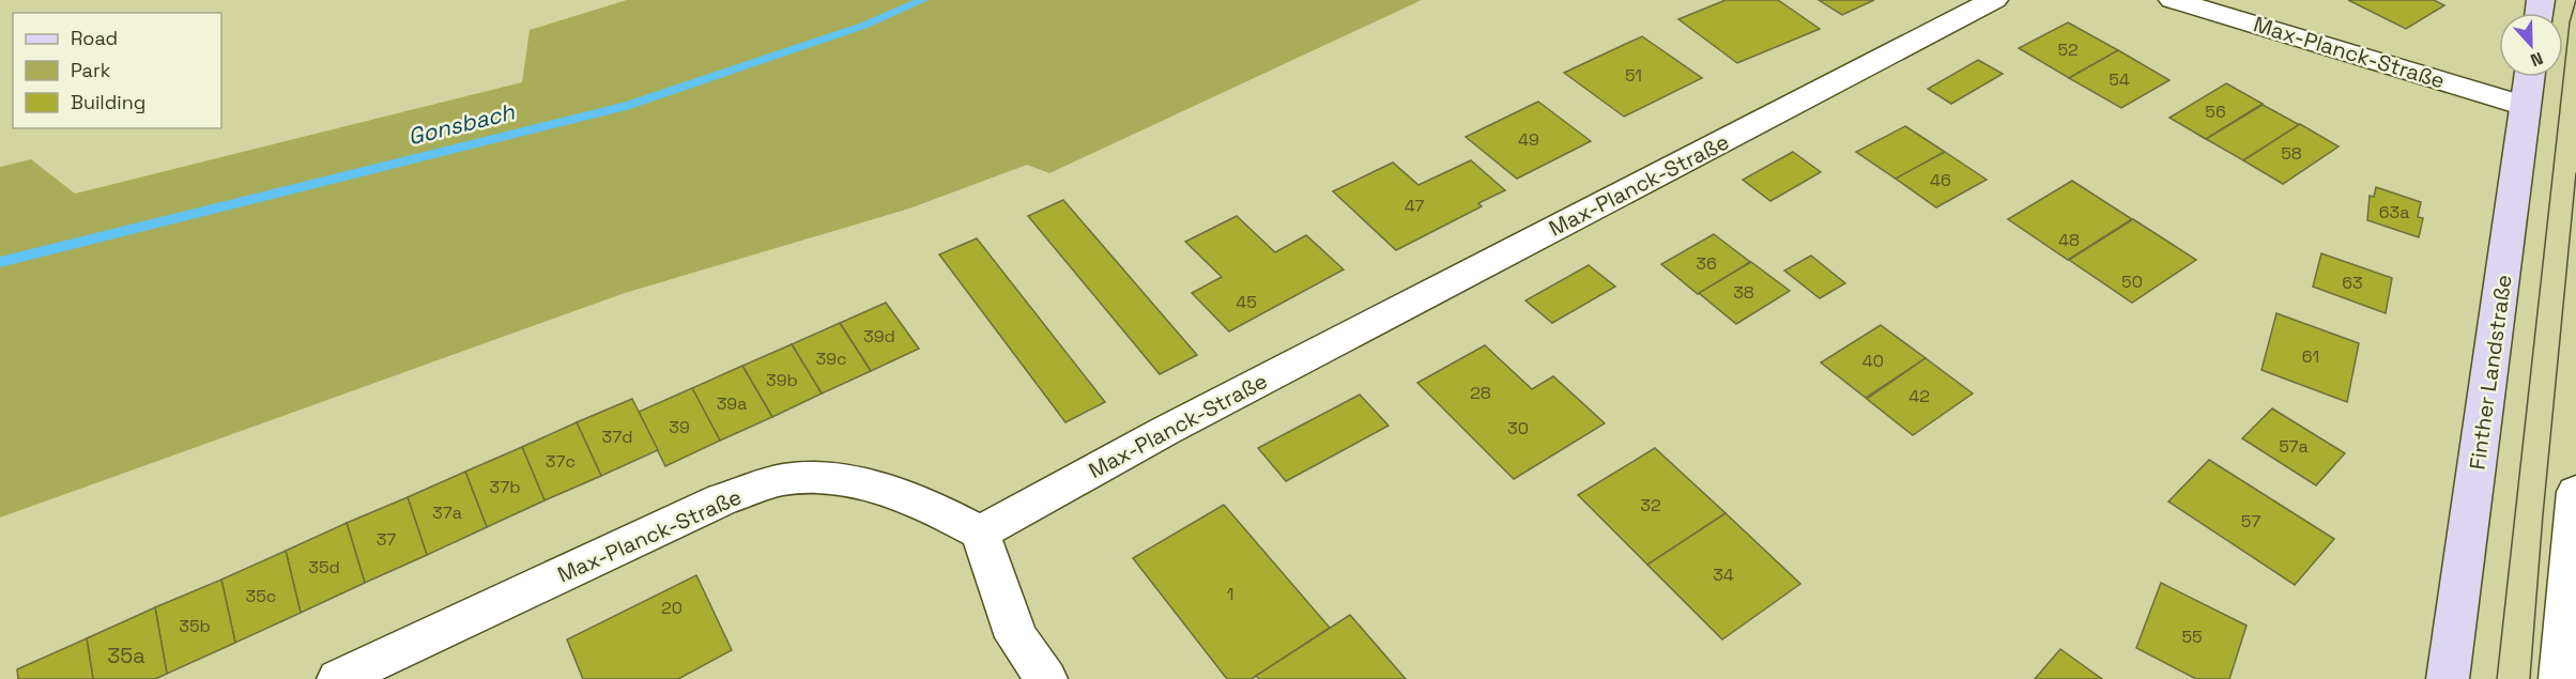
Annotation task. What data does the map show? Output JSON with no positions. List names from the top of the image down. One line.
{"streets":{"main road":["Finther Landstraße"],"street":["Max-Planck-Straße"]},"crossings":[["Max-Planck-Straße","Finther Landstraße"]],"water":["Gonsbach"],"house_numbers":["52","51","54","56","49","58","46","47","63a","48","36","50","63","38","45","39d","61","39c","40","39b","28","42","39a","39","30","37d","57a","37c","37b","32","37a","57","37","35d","34","1","35c","20","35b","55","35a"],"legend":["Road","Park","Building"],"north":"bottom"}
